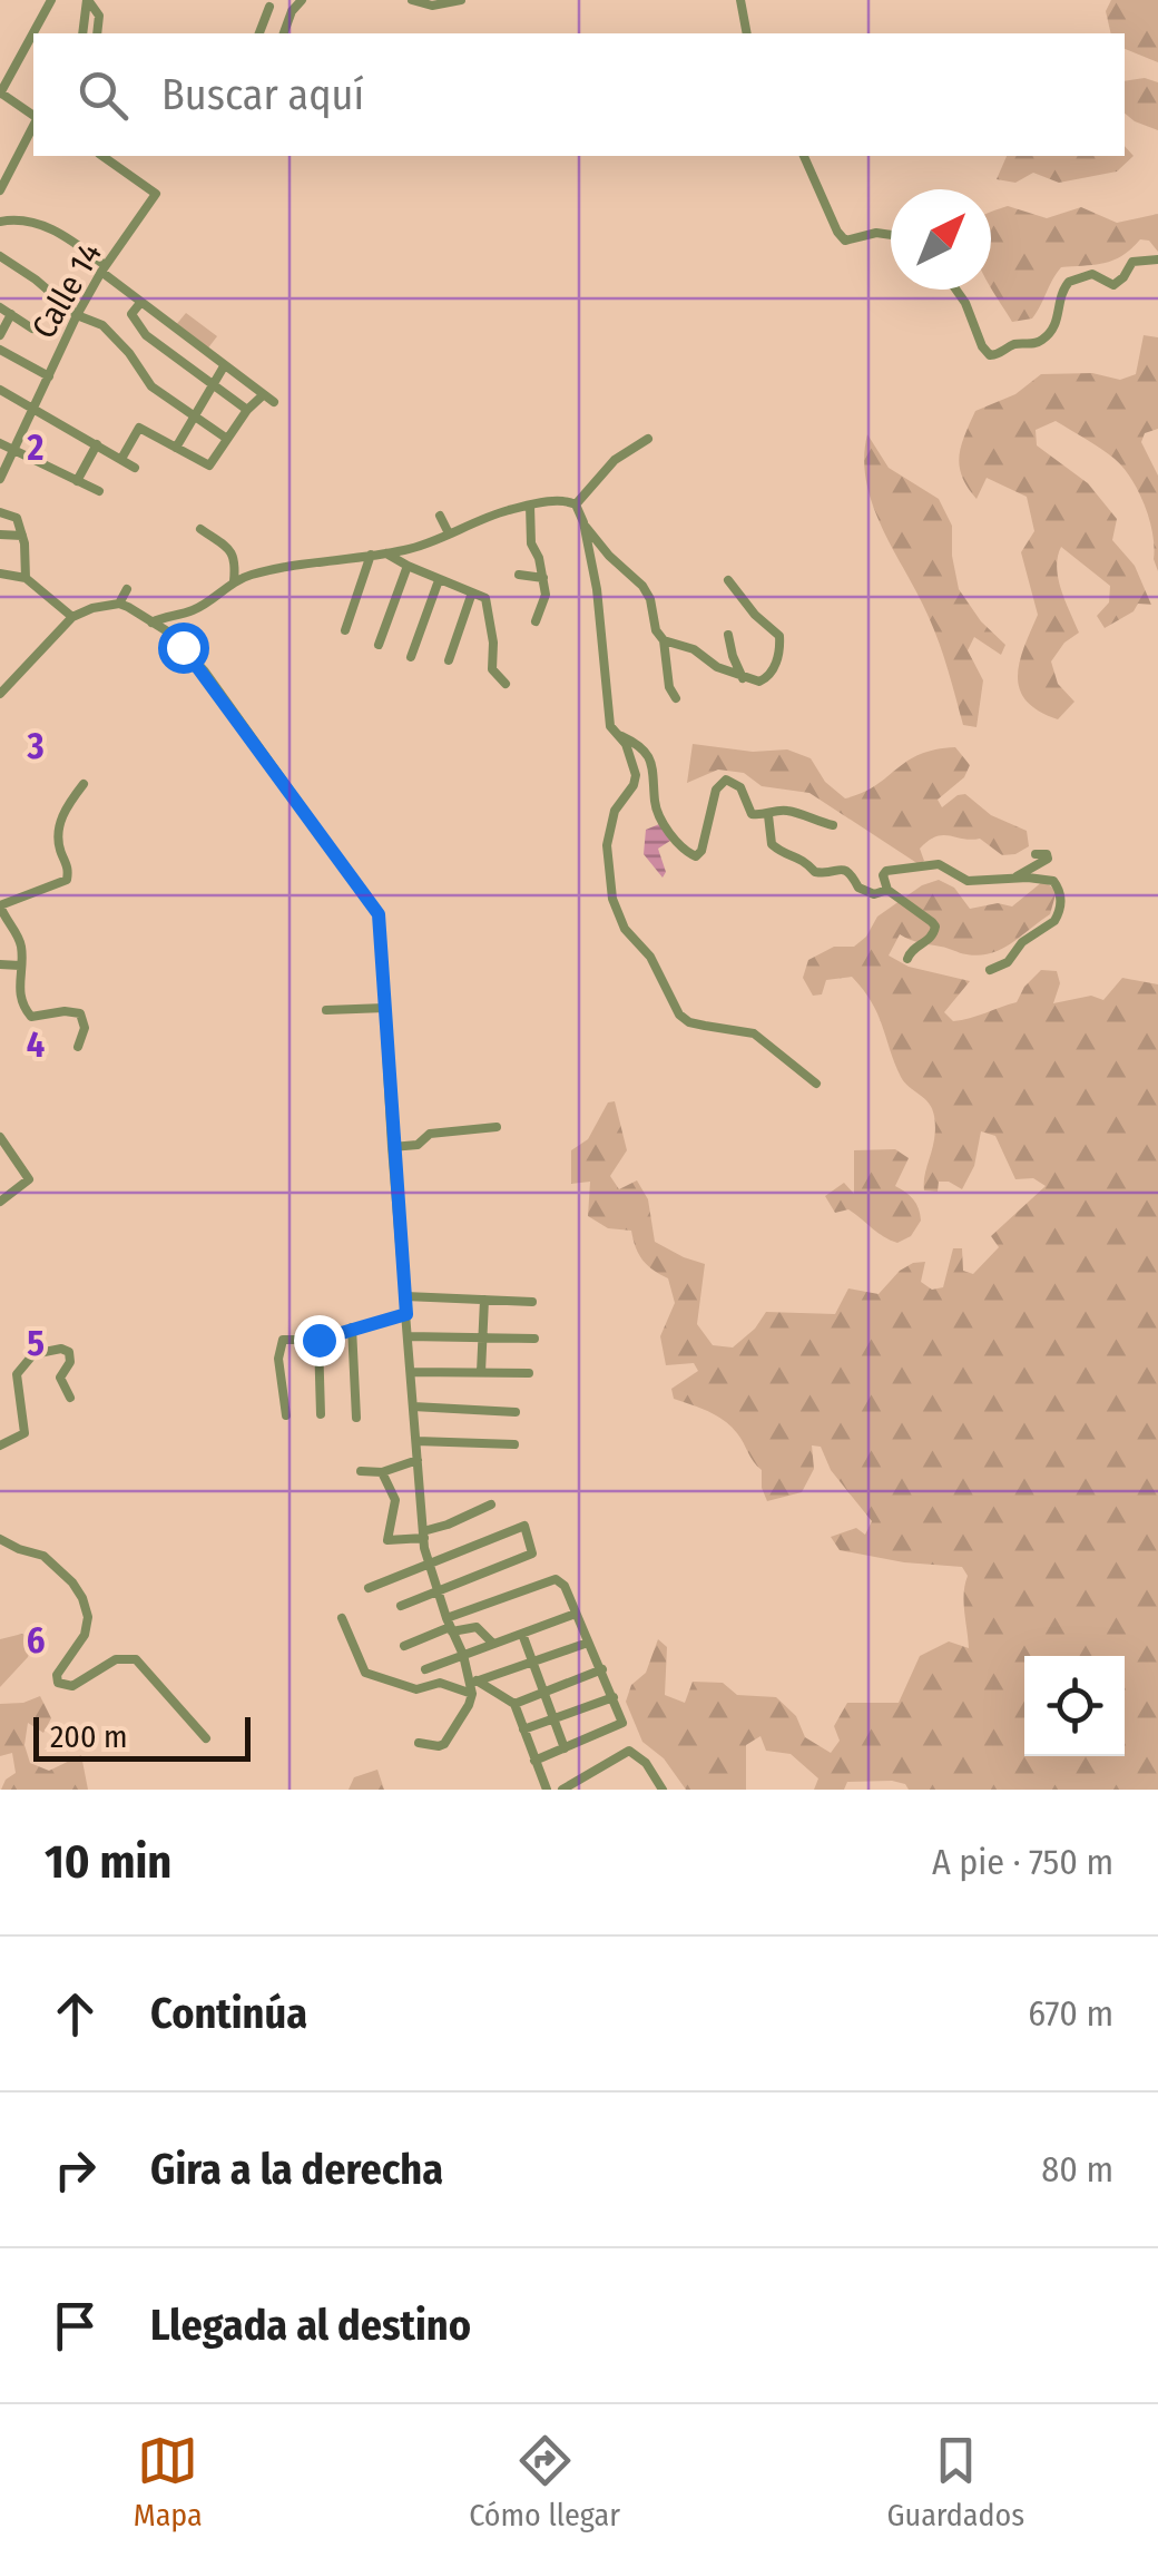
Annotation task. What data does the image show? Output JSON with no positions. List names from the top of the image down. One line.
{"streets":{"street":["Calle 14"]},"scale_bar":"200 m","north":"top right","page":{"search":"Buscar aquí","scale":"200 m","heading":["10 min","A pie · 750 m"],"list":[["Continúa","670 m"],["Gira a la derecha","80 m"],"Llegada al destino"],"nav":["Mapa","Cómo llegar","Guardados"]},"grid":{"rows":["2","3","4","5","6"]}}
